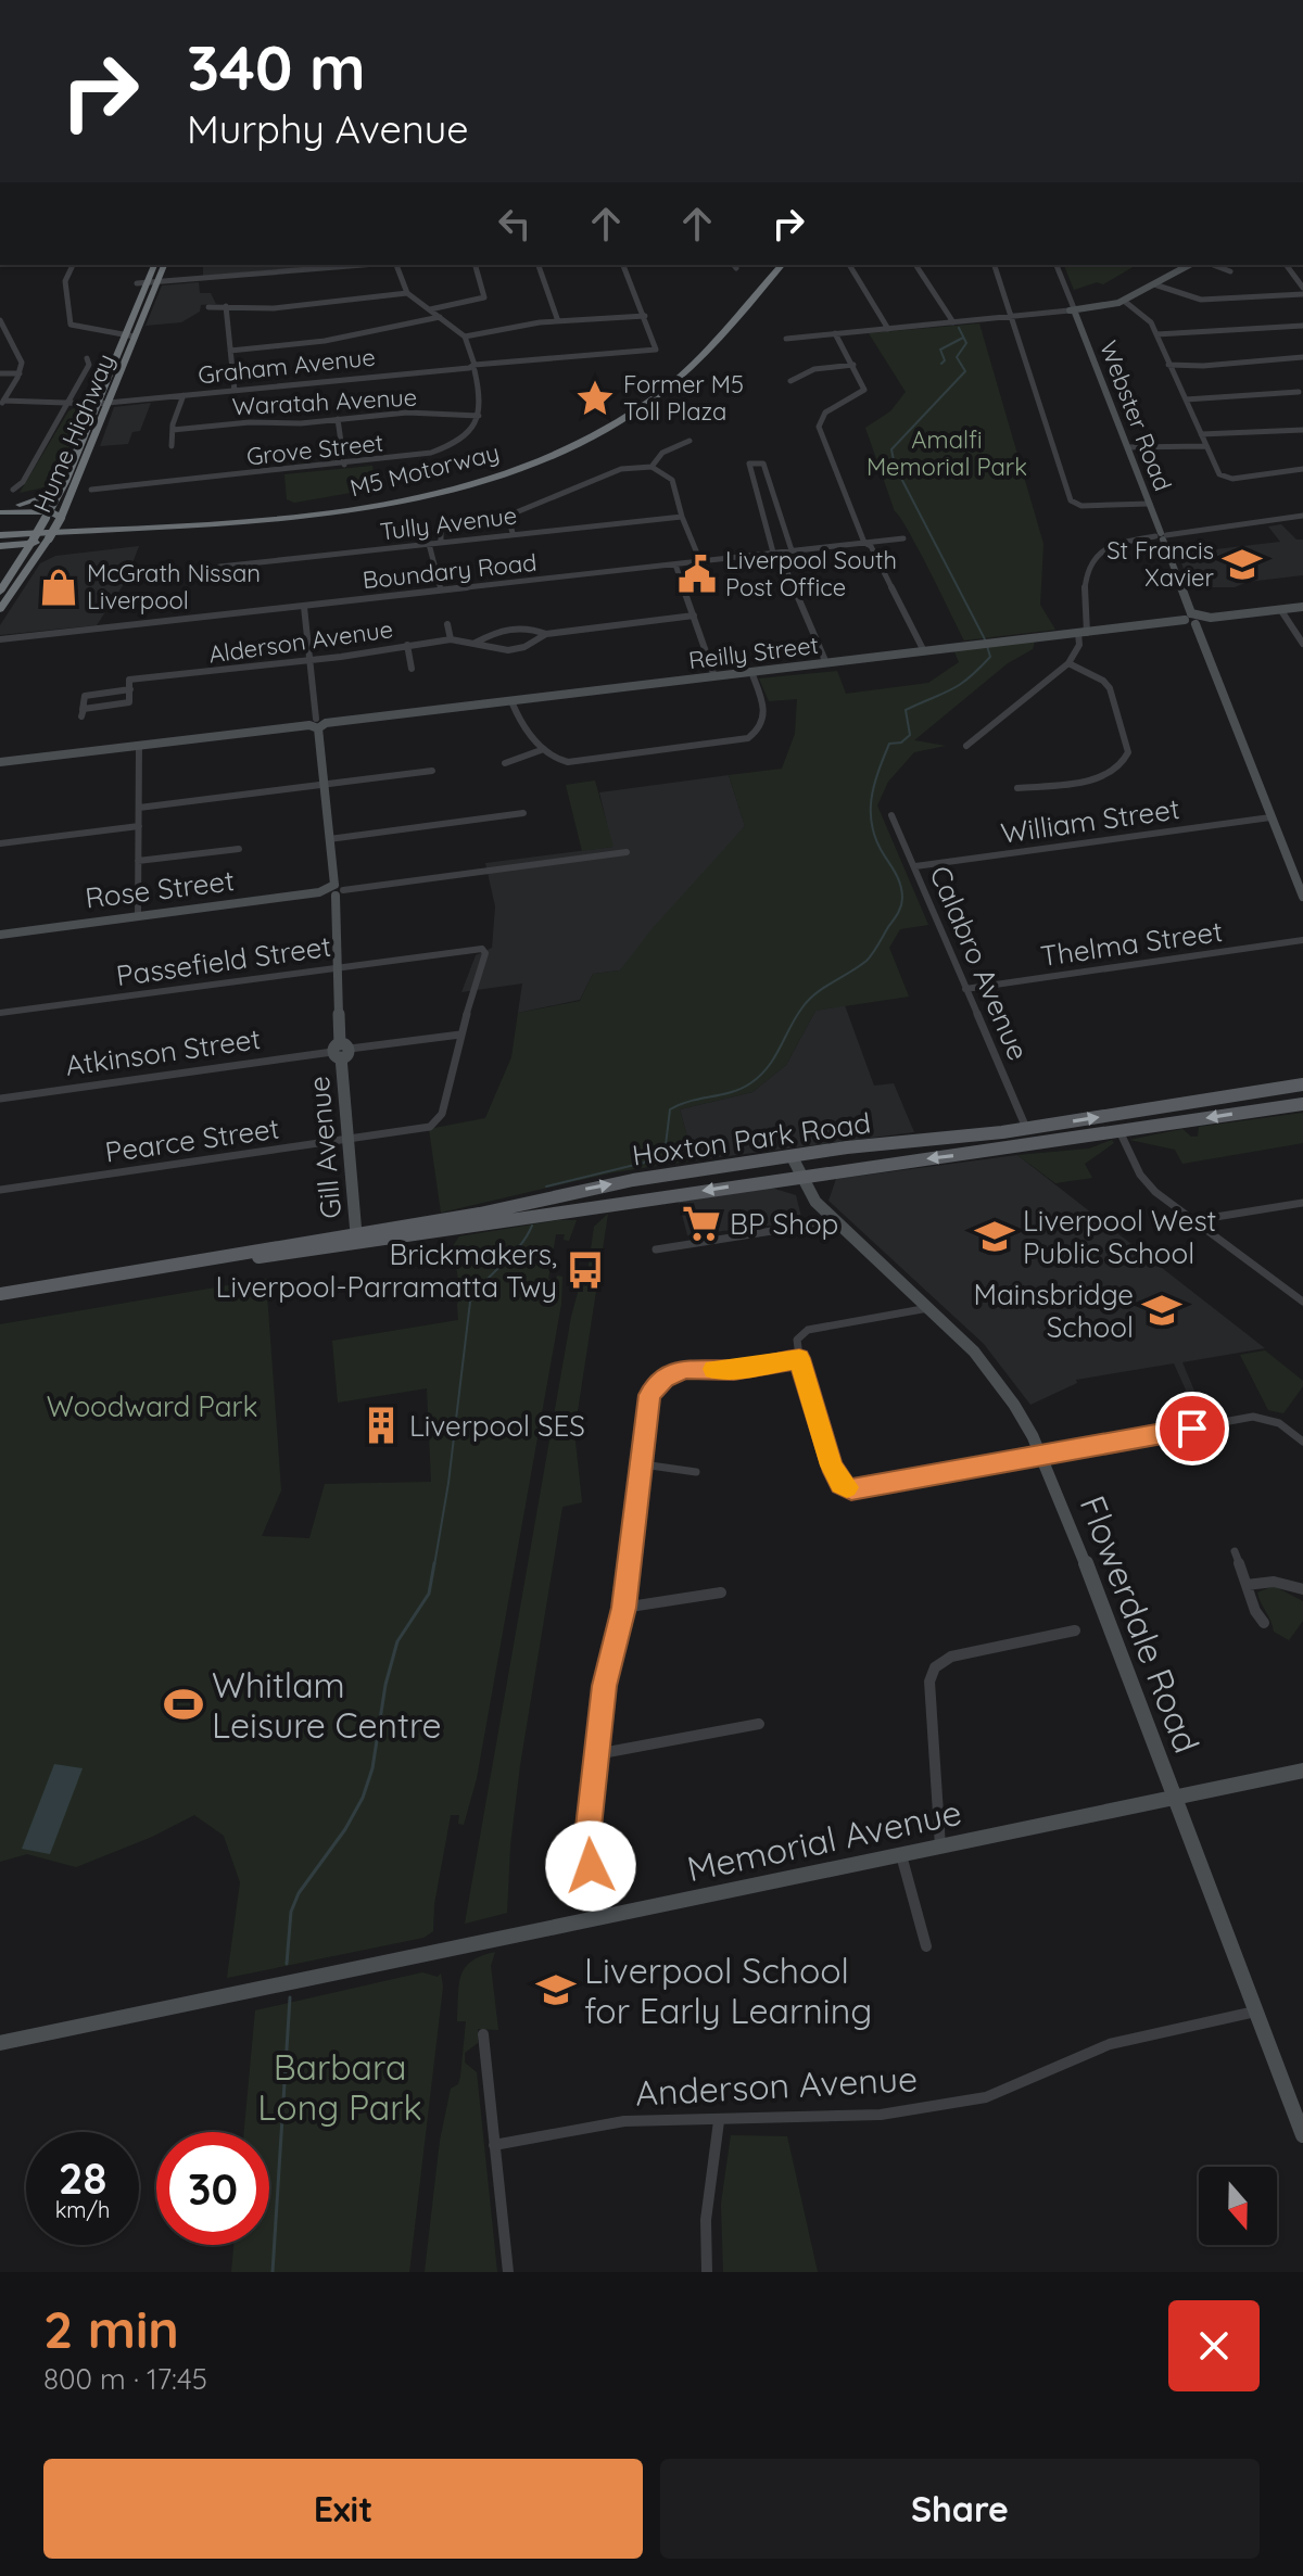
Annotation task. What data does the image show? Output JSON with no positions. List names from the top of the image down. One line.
{"streets":{"highway":["Hume Highway","M5 Motorway"],"main road":["Hoxton Park Road"],"street":["Graham Avenue","Waratah Avenue","Webster Road","Grove Street","Tully Avenue","Boundary Road","Alderson Avenue","Reilly Street","William Street","Rose Street","Thelma Street","Passefield Street","Calabro Avenue","Atkinson Street","Pearce Street","Gill Avenue","Flowerdale Road","Memorial Avenue","Anderson Avenue"]},"crossings":[["Graham Avenue","Hume Highway"],["Waratah Avenue","Grove Street"],["Webster Road","Reilly Street"],["Boundary Road","Gill Avenue"],["Alderson Avenue","Gill Avenue"],["Reilly Street","Gill Avenue"],["William Street","Calabro Avenue"],["Rose Street","Gill Avenue"],["Thelma Street","Calabro Avenue"],["Passefield Street","Pearce Street"],["Passefield Street","Gill Avenue"],["Calabro Avenue","Hoxton Park Road"],["Atkinson Street","Pearce Street"],["Atkinson Street","Gill Avenue"],["Hoxton Park Road","Gill Avenue"],["Hoxton Park Road","Flowerdale Road"],["Pearce Street","Gill Avenue"],["Flowerdale Road","Memorial Avenue"],["Flowerdale Road","Anderson Avenue"]],"parks":["Amalfi Memorial Park","Woodward Park","Barbara Long Park"],"places":{"place":["Former M5 Toll Plaza"],"school or university":["St Francis Xavier","Liverpool West Public School","Mainsbridge School","Liverpool School for Early Learning"],"public building":["Liverpool South Post Office"],"shop":["McGrath Nissan Liverpool"],"supermarket":["BP Shop"],"bus stop":["Brickmakers, Liverpool-Parramatta Twy"],"building":["Liverpool SES"],"sports":["Whitlam Leisure Centre"]},"north":"bottom","page":{"turn":["340 m","Murphy Avenue"],"speed":"28 km/h","limit":"30","heading":["2 min","800 m · 17:45"],"buttons":["Exit","Share"]}}
